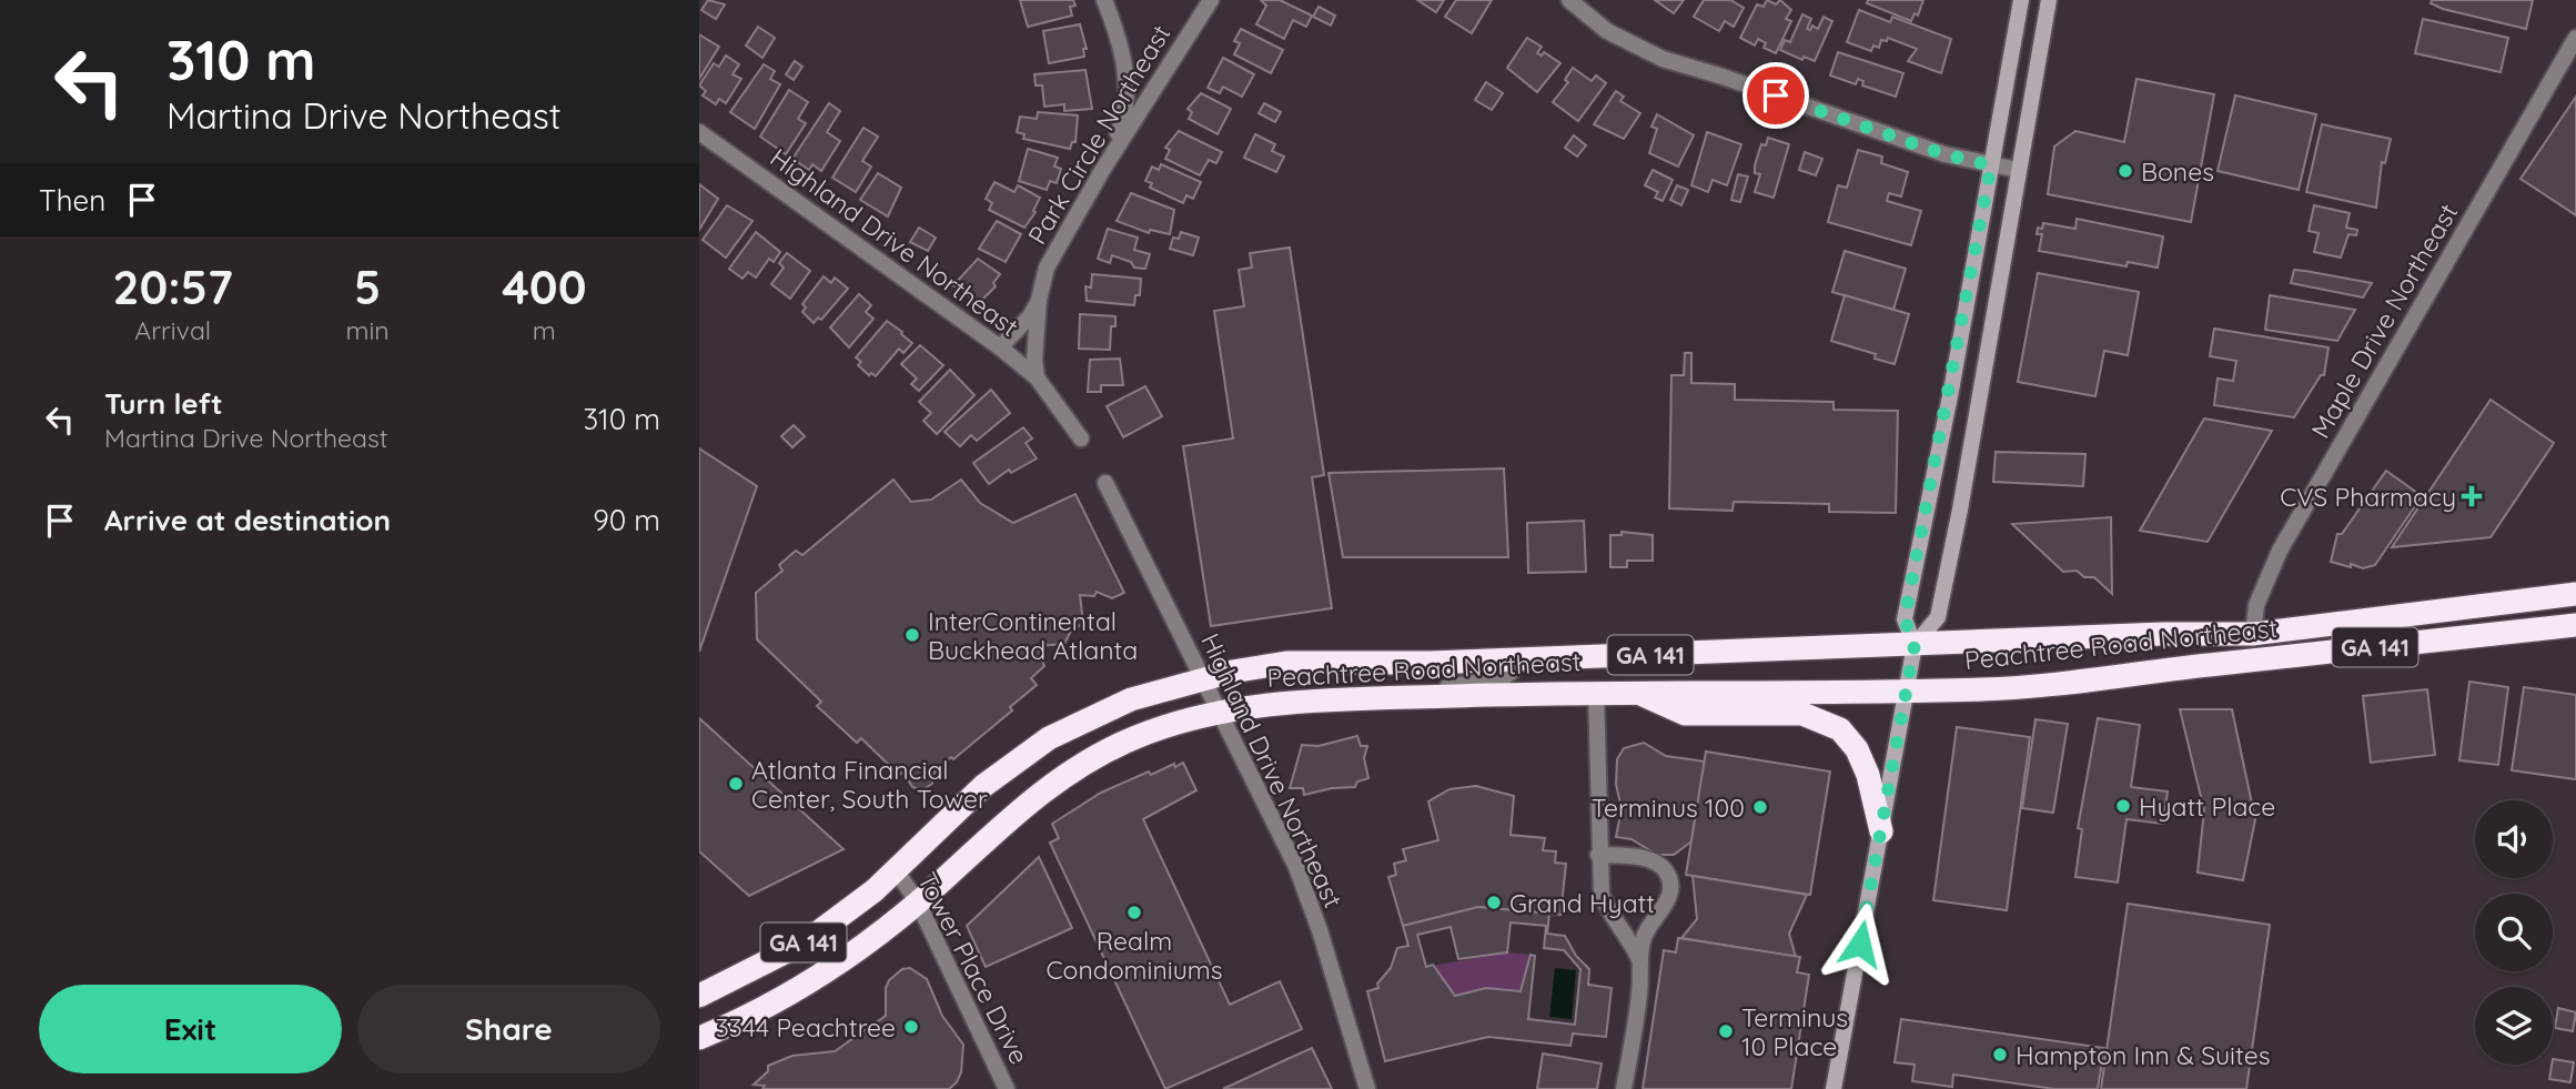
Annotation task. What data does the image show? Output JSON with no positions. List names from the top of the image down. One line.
{"streets":{"highway":["Peachtree Road Northeast","GA 141"],"street":["Park Circle Northeast","Highland Drive Northeast","Maple Drive Northeast","Tower Place Drive"]},"crossings":[["Park Circle Northeast","Highland Drive Northeast"],["Highland Drive Northeast","Peachtree Road Northeast"],["Maple Drive Northeast","Peachtree Road Northeast"],["Peachtree Road Northeast","Tower Place Drive"]],"places":{"other":["Bones","InterContinental Buckhead Atlanta","Atlanta Financial Center, South Tower","Hyatt Place","Terminus 100","Grand Hyatt","Realm Condominiums","3344 Peachtree","Terminus 10 Place","Hampton Inn & Suites"],"health":["CVS Pharmacy"]},"page":{"turn":["310 m","Martina Drive Northeast"],"then":"Then","eta":["20:57","Arrival","5","min","400","m"],"list":[{"name":"Turn left","note":"Martina Drive Northeast","value":"310 m"},{"name":"Arrive at destination","value":"90 m"}],"buttons":["Exit","Share"]}}
